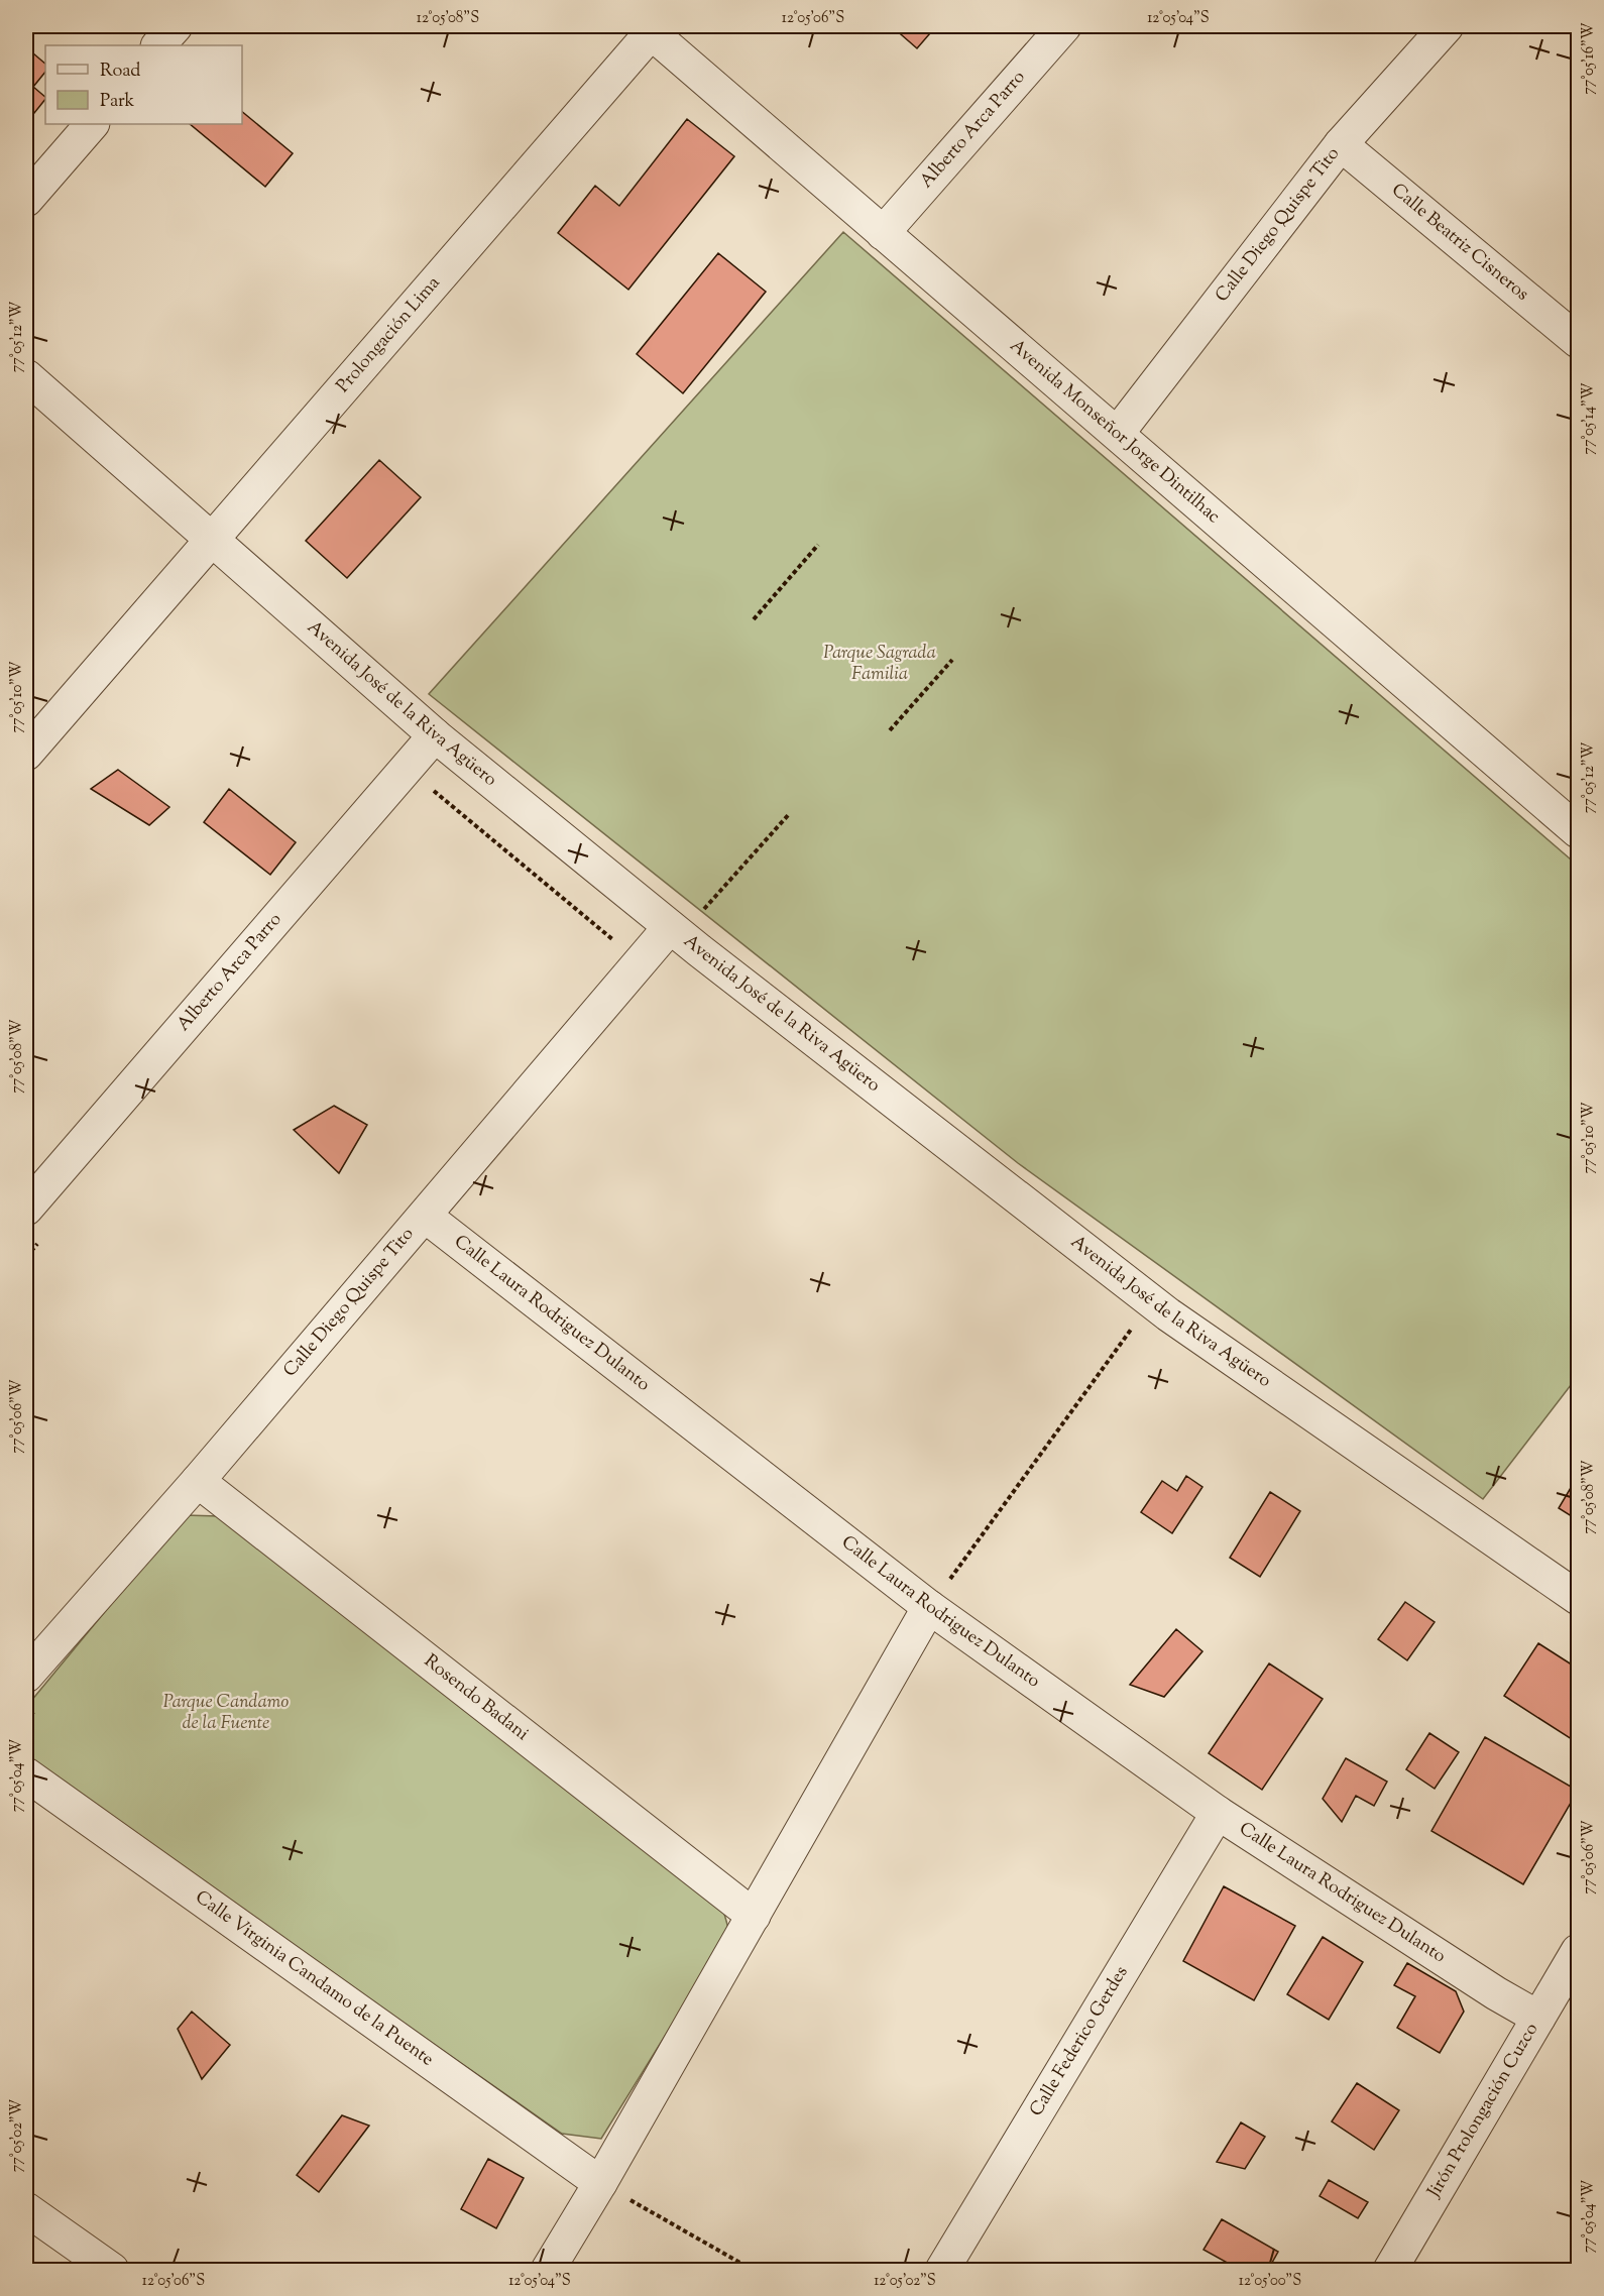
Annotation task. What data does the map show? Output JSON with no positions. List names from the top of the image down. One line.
{"streets":{"street":["Alberto Arca Parro","Calle Diego Quispe Tito","Calle Beatriz Cisneros","Prolongación Lima","Avenida Monseñor Jorge Dintilhac","Avenida José de la Riva Agüero","Calle Laura Rodriguez Dulanto","Rosendo Badani","Calle Virginia Candamo de la Puente","Calle Federico Gerdes","Jirón Prolongación Cuzco"]},"crossings":[["Alberto Arca Parro","Avenida Monseñor Jorge Dintilhac"],["Alberto Arca Parro","Avenida José de la Riva Agüero"],["Calle Diego Quispe Tito","Calle Beatriz Cisneros"],["Calle Diego Quispe Tito","Avenida Monseñor Jorge Dintilhac"],["Calle Diego Quispe Tito","Avenida José de la Riva Agüero"],["Calle Diego Quispe Tito","Calle Laura Rodriguez Dulanto"],["Calle Diego Quispe Tito","Rosendo Badani"],["Prolongación Lima","Avenida Monseñor Jorge Dintilhac"],["Prolongación Lima","Avenida José de la Riva Agüero"],["Calle Laura Rodriguez Dulanto","Calle Federico Gerdes"],["Calle Laura Rodriguez Dulanto","Jirón Prolongación Cuzco"]],"parks":["Parque Sagrada Familia","Parque Candamo de la Fuente"],"legend":["Road","Park"],"coordinates":["12°05'08\"S","12°05'06\"S","12°05'04\"S","77°05'16\"W","77°05'12\"W","77°05'14\"W","77°05'10\"W","77°05'08\"W","77°05'06\"W","77°05'04\"W","77°05'02\"W","12°05'02\"S","12°05'00\"S"]}
